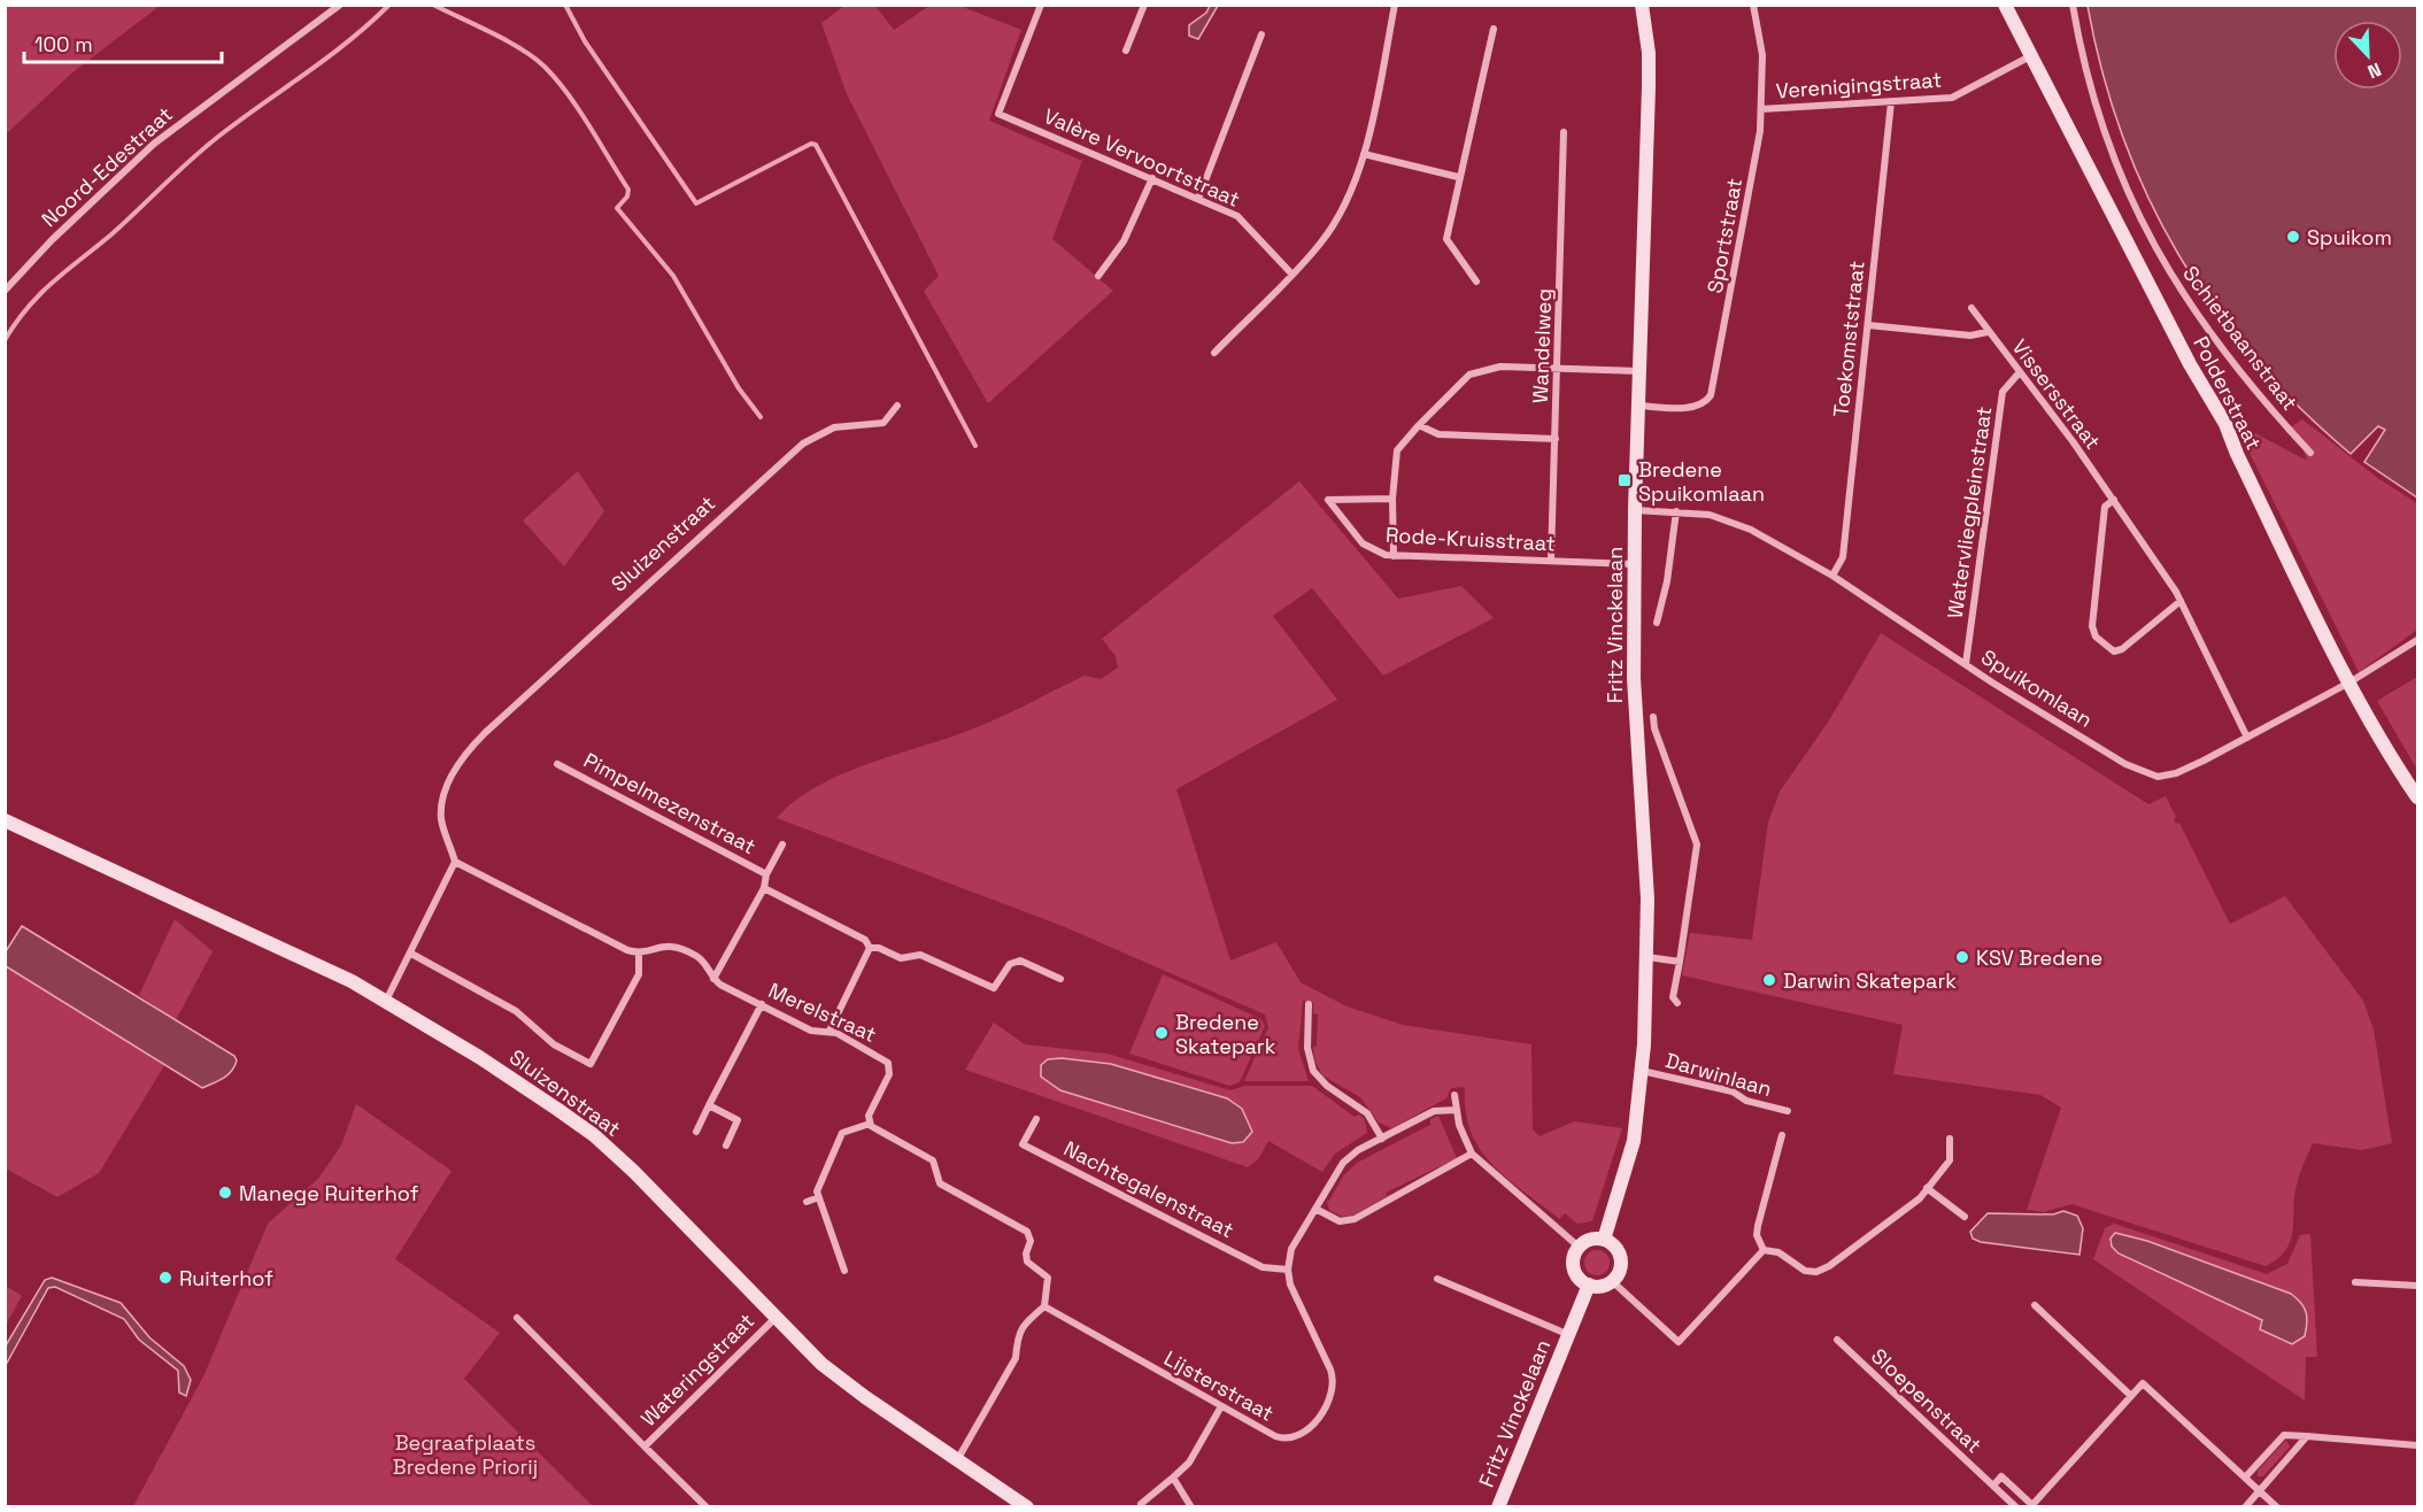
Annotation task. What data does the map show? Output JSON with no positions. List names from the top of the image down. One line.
{"streets":{"street":["Verenigingstraat","Valère Vervoortstraat","Noord-Edestraat","Sportstraat","Schietbaanstraat","Toekomststraat","Wandelweg","Polderstraat","Vissersstraat","Watervliegpleinstraat","Rode-Kruisstraat","Sluizenstraat","Fritz Vinckelaan","Spuikomlaan","Pimpelmezenstraat","Merelstraat","Darwinlaan","Nachtegalenstraat","Wateringstraat","Lijsterstraat","Sloepenstraat"]},"crossings":[["Verenigingstraat","Sportstraat"],["Verenigingstraat","Toekomststraat"],["Verenigingstraat","Polderstraat"],["Sportstraat","Fritz Vinckelaan"],["Toekomststraat","Spuikomlaan"],["Wandelweg","Rode-Kruisstraat"],["Polderstraat","Spuikomlaan"],["Vissersstraat","Watervliegpleinstraat"],["Vissersstraat","Spuikomlaan"],["Watervliegpleinstraat","Spuikomlaan"],["Rode-Kruisstraat","Fritz Vinckelaan"],["Sluizenstraat","Wateringstraat"],["Fritz Vinckelaan","Spuikomlaan"],["Fritz Vinckelaan","Darwinlaan"],["Nachtegalenstraat","Lijsterstraat"]],"parks":["Begraafplaats Bredene Priorij"],"places":{"other":["Spuikom","KSV Bredene","Darwin Skatepark","Bredene Skatepark","Manege Ruiterhof","Ruiterhof"],"transit":["Bredene Spuikomlaan"]},"scale_bar":"100 m","north":"bottom right"}
